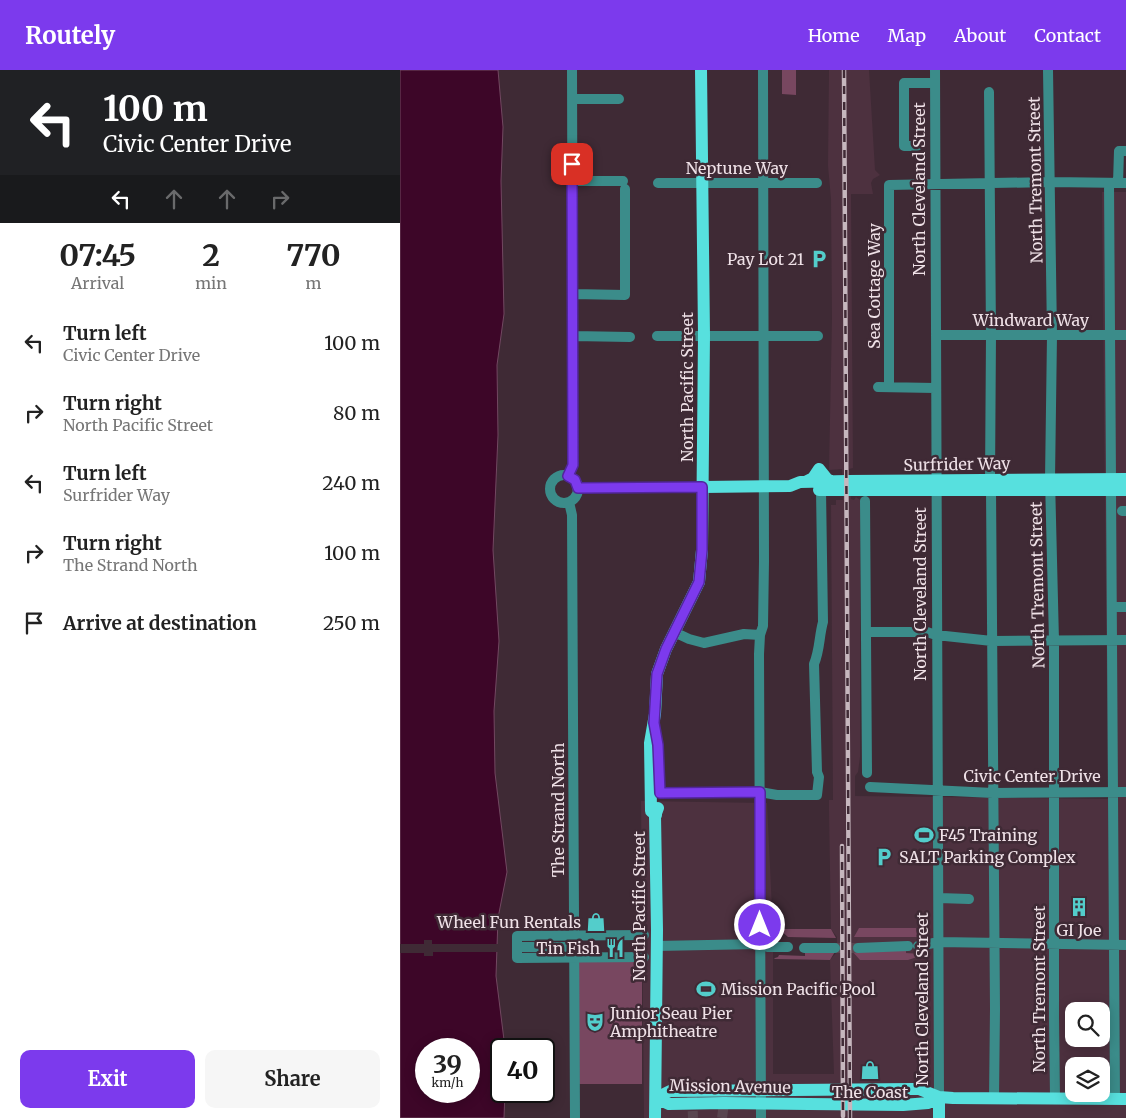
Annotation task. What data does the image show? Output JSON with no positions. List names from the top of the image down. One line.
{"streets":{"main road":["North Cleveland Street","North Pacific Street","Surfrider Way","Mission Avenue"],"street":["Neptune Way","North Tremont Street","Sea Cottage Way","Windward Way","Civic Center Drive","The Strand North"]},"crossings":[["Neptune Way","North Pacific Street"],["North Tremont Street","Windward Way"],["North Tremont Street","Surfrider Way"],["North Tremont Street","Civic Center Drive"],["North Tremont Street","Mission Avenue"],["North Cleveland Street","Sea Cottage Way"],["North Cleveland Street","Windward Way"],["North Cleveland Street","Surfrider Way"],["North Cleveland Street","Civic Center Drive"],["North Cleveland Street","Mission Avenue"],["North Pacific Street","Surfrider Way"],["North Pacific Street","Mission Avenue"],["Surfrider Way","The Strand North"]],"places":{"parking":["Pay Lot 21","SALT Parking Complex"],"sports":["F45 Training","Mission Pacific Pool"],"building":["GI Joe"],"shop":["Wheel Fun Rentals","The Coast"],"restaurant":["Tin Fish"],"theatre":["Junior Seau Pier Amphitheatre"]},"page":{"header":"Routely","nav":["Home","Map","About","Contact"],"turn":["100 m","Civic Center Drive"],"eta":["07:45","Arrival","2","min","770","m"],"list":[{"name":"Turn left","note":"Civic Center Drive","value":"100 m"},{"name":"Turn right","note":"North Pacific Street","value":"80 m"},{"name":"Turn left","note":"Surfrider Way","value":"240 m"},{"name":"Turn right","note":"The Strand North","value":"100 m"},{"name":"Arrive at destination","value":"250 m"}],"speed":"39 km/h","limit":"40","buttons":["Exit","Share"]}}
